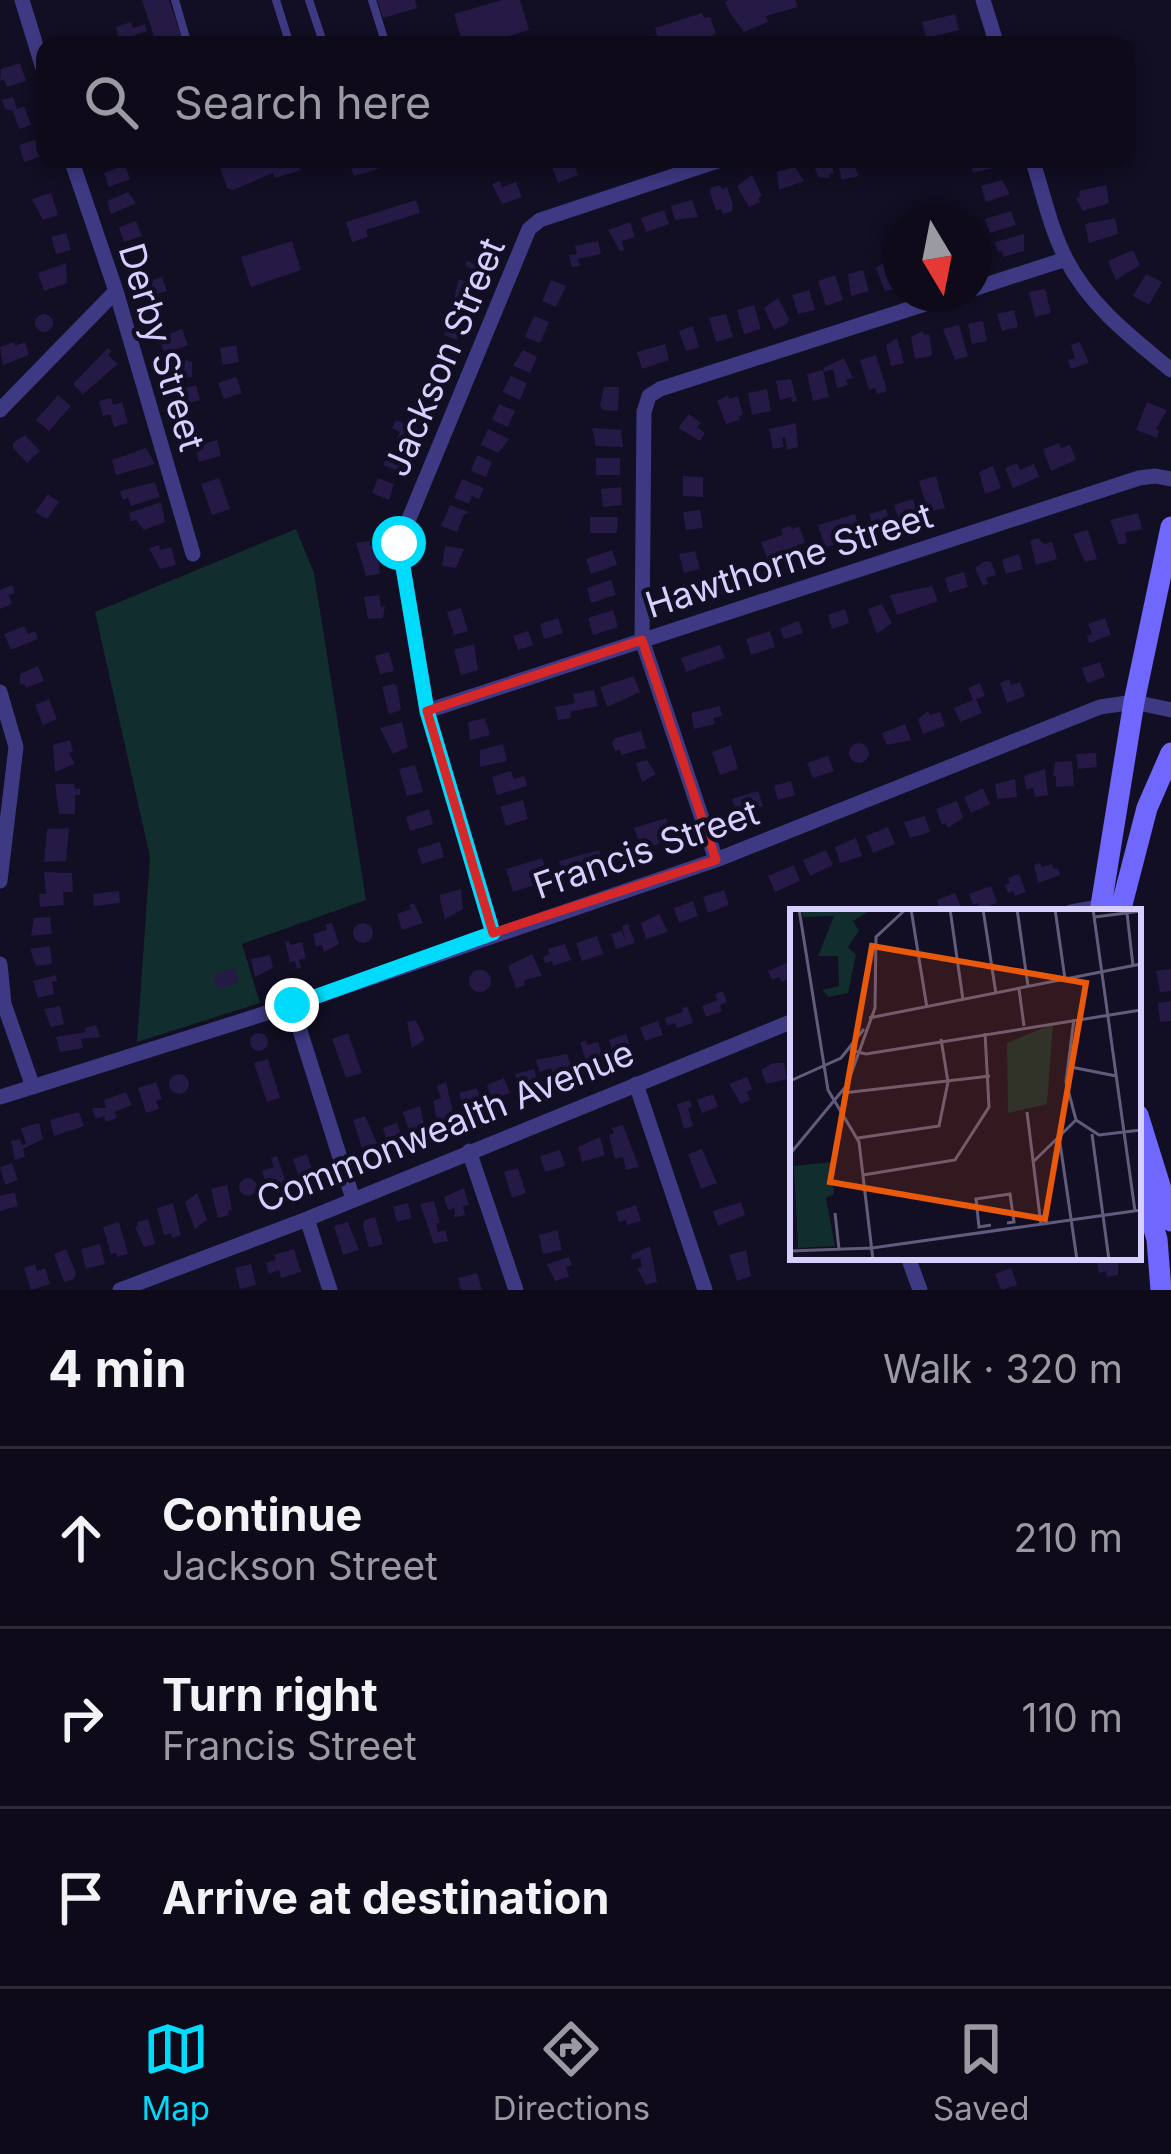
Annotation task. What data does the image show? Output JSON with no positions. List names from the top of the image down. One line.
{"streets":{"street":["Derby Street","Jackson Street","Hawthorne Street","Francis Street","Commonwealth Avenue"]},"crossings":[["Jackson Street","Hawthorne Street"],["Jackson Street","Francis Street"]],"north":"bottom","page":{"search":"Search here","heading":["4 min","Walk · 320 m"],"list":[["Continue","Jackson Street","210 m"],["Turn right","Francis Street","110 m"],"Arrive at destination"],"nav":["Map","Directions","Saved"]}}
